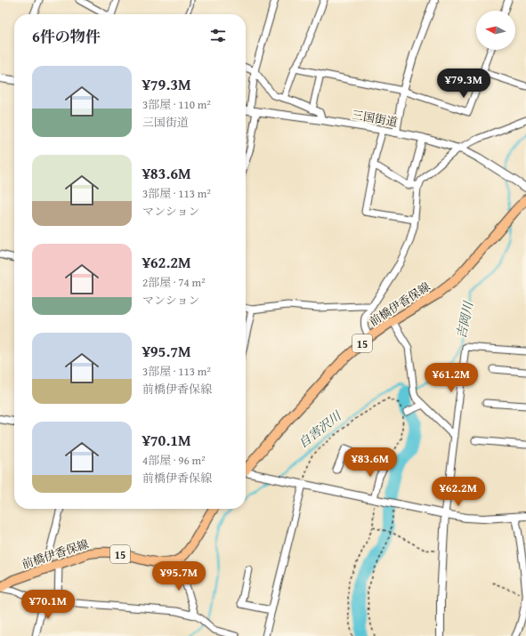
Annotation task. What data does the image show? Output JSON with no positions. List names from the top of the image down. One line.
{"streets":{"main road":["前橋伊香保線","15"],"street":["三国街道"]},"water":["吉岡川","自害沢川"],"north":"left","page":{"heading":"6件の物件","list":[{"name":"¥79.3M","note":"3部屋 · 110 m² · 三国街道"},{"name":"¥83.6M","note":"3部屋 · 113 m² · マンション"},{"name":"¥62.2M","note":"2部屋 · 74 m² · マンション"},{"name":"¥95.7M","note":"3部屋 · 113 m² · 前橋伊香保線"},{"name":"¥70.1M","note":"4部屋 · 96 m² · 前橋伊香保線"}],"price":["¥79.3M","¥61.2M","¥83.6M","¥62.2M","¥95.7M","¥70.1M"]}}
